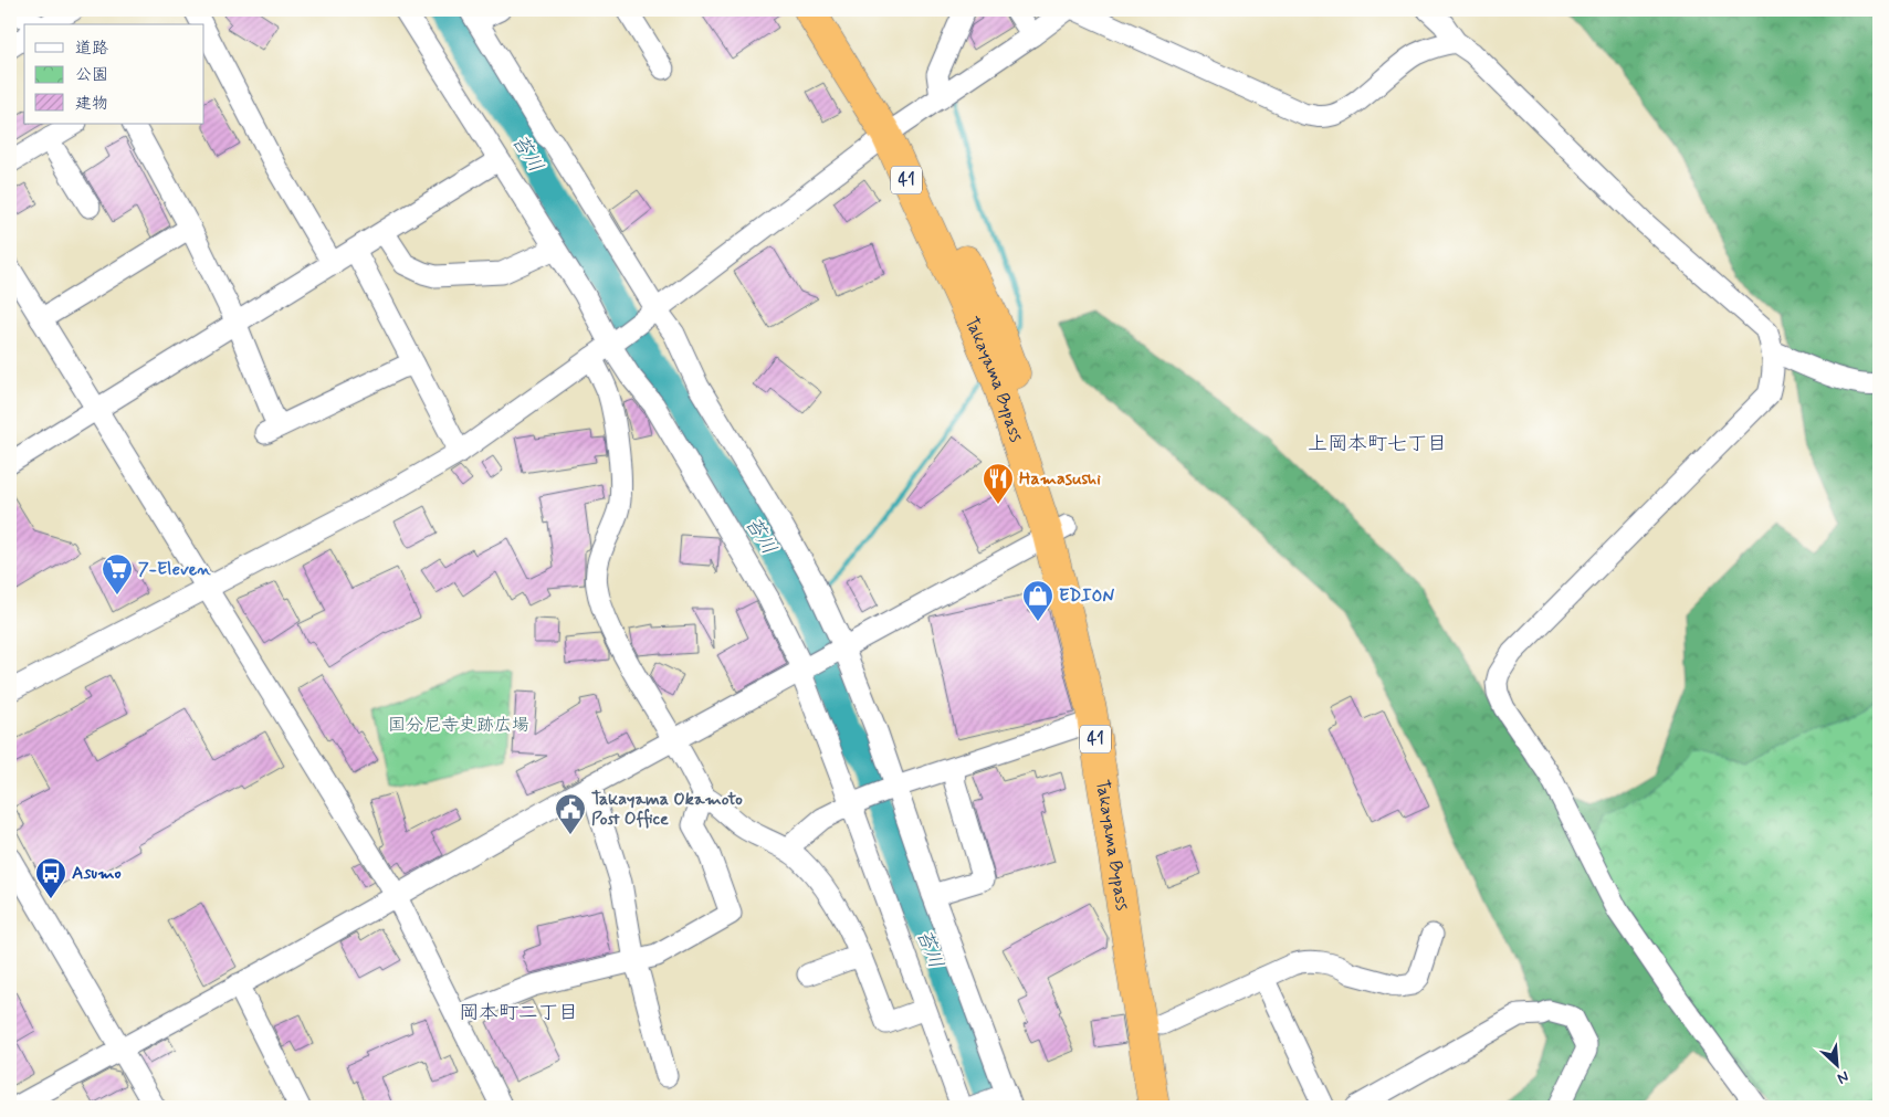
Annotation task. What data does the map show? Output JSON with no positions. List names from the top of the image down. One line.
{"streets":{"highway":["41","Takayama Bypass"]},"districts":["上岡本町七丁目","岡本町二丁目"],"water":["苔川"],"parks":["国分尼寺史跡広場"],"places":{"restaurant":["Hamasushi"],"supermarket":["7-Eleven"],"shop":["EDION"],"public building":["Takayama Okamoto Post Office"],"bus stop":["Asumo"]},"legend":["道路","公園","建物"],"north":"bottom right"}
